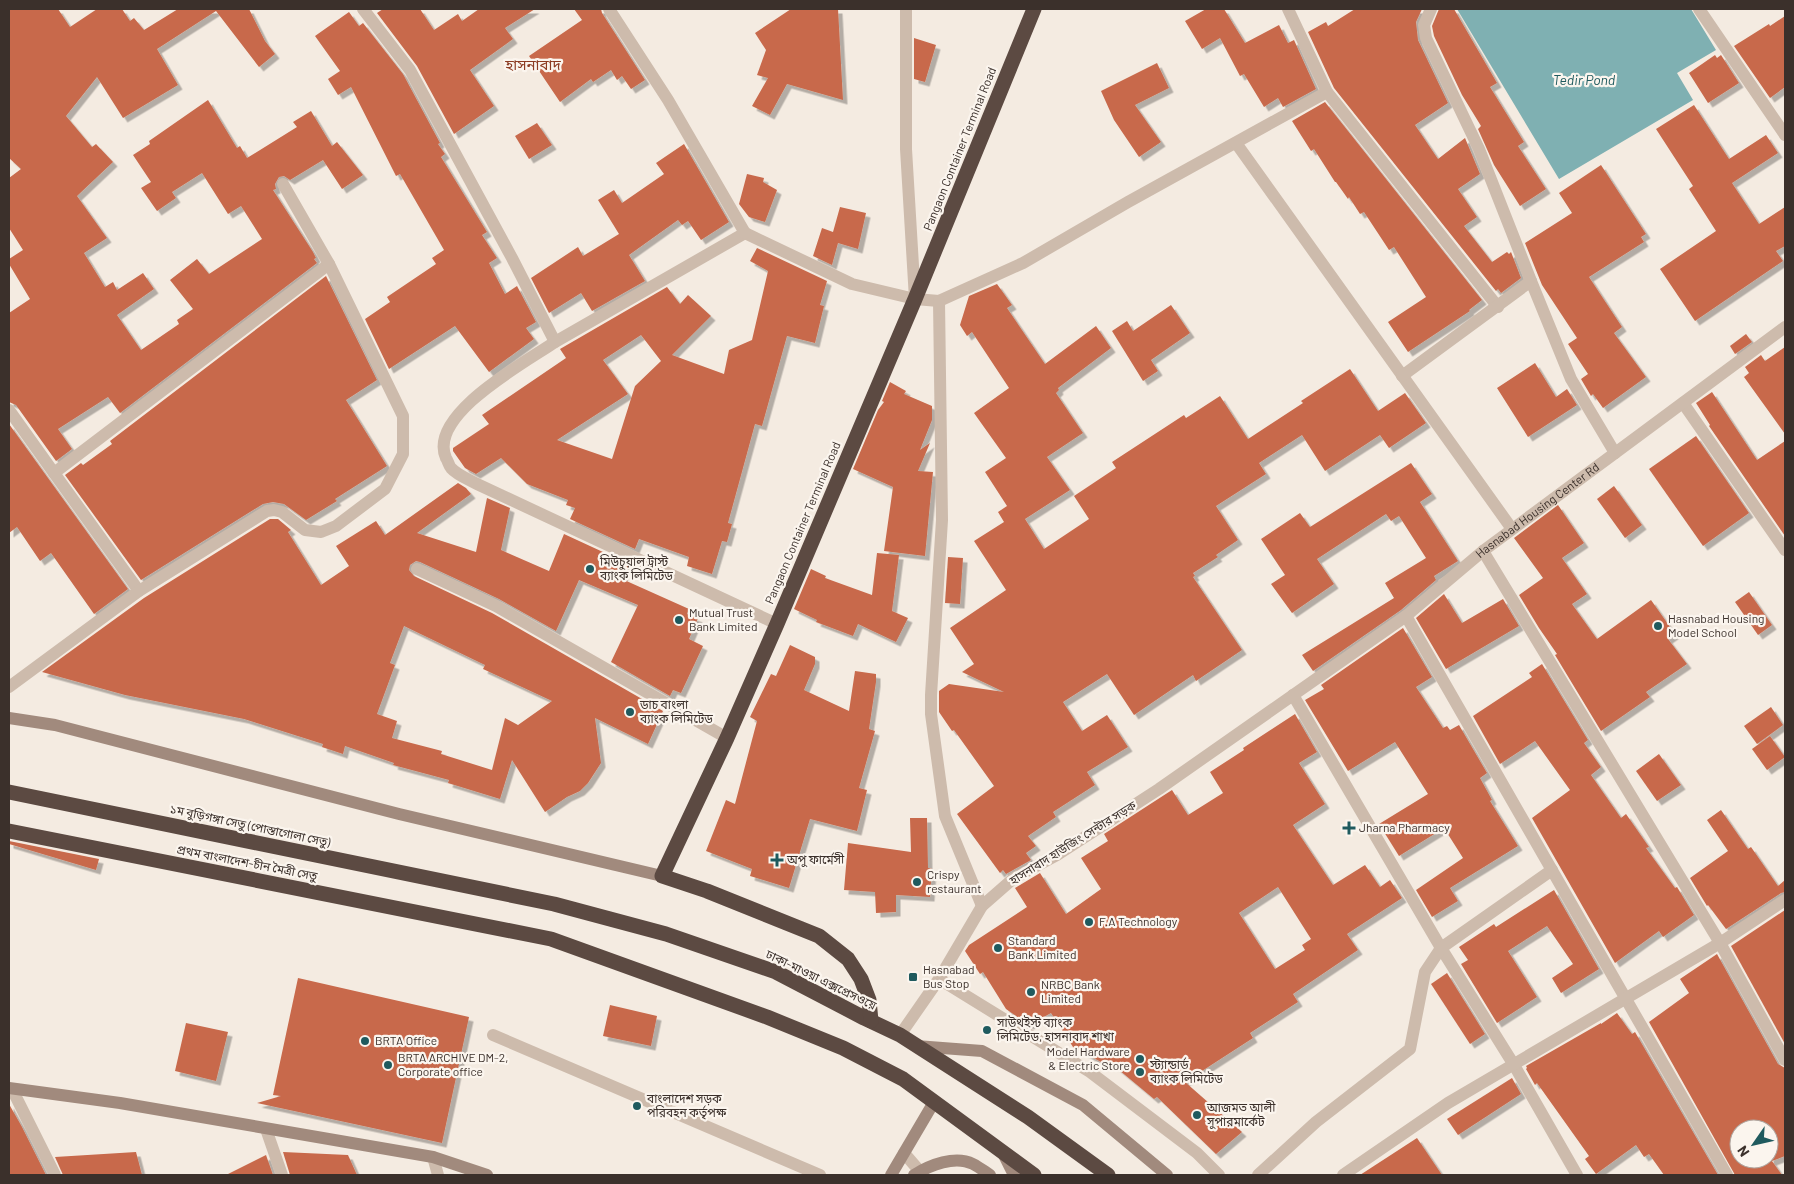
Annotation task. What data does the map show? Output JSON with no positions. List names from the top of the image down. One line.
{"streets":{"highway":["Pangaon Container Terminal Road","১ম বুড়িগঙ্গা সেতু (পোস্তাগোলা সেতু)","প্রথম বাংলাদেশ-চীন মৈত্রী সেতু","ঢাকা-মাওয়া এক্সপ্রেসওয়ে"],"street":["Hasnabad Housing Center Rd","হাসনাবাদ হাউজিং সেন্টার সড়ক"]},"crossings":[["Hasnabad Housing Center Rd","হাসনাবাদ হাউজিং সেন্টার সড়ক"],["১ম বুড়িগঙ্গা সেতু (পোস্তাগোলা সেতু)","ঢাকা-মাওয়া এক্সপ্রেসওয়ে"],["হাসনাবাদ হাউজিং সেন্টার সড়ক","ঢাকা-মাওয়া এক্সপ্রেসওয়ে"]],"districts":["হাসনাবাদ"],"water":["Tedir Pond"],"places":{"other":["মিউচুয়াল ট্রাস্ট ব্যাংক লিমিটেড","Mutual Trust Bank Limited","Hasnabad Housing Model School","ডাচ বাংলা ব্যাংক লিমিটেড","Crispy restaurant","F.A Technology","Standard Bank Limited","NRBC Bank Limited","সাউথইস্ট ব্যাংক লিমিটেড, হাসনাবাদ শাখা","BRTA Office","Model Hardware & Electric Store","BRTA ARCHIVE DM-2, Corporate office","স্ট্যান্ডার্ড ব্যাংক লিমিটেড","বাংলাদেশ সড়ক পরিবহন কর্তৃপক্ষ","আজমত আলী সুপারমার্কেট"],"health":["Jharna Pharmacy","অপু ফার্মেসী"],"transit":["Hasnabad Bus Stop"]},"north":"bottom left"}
